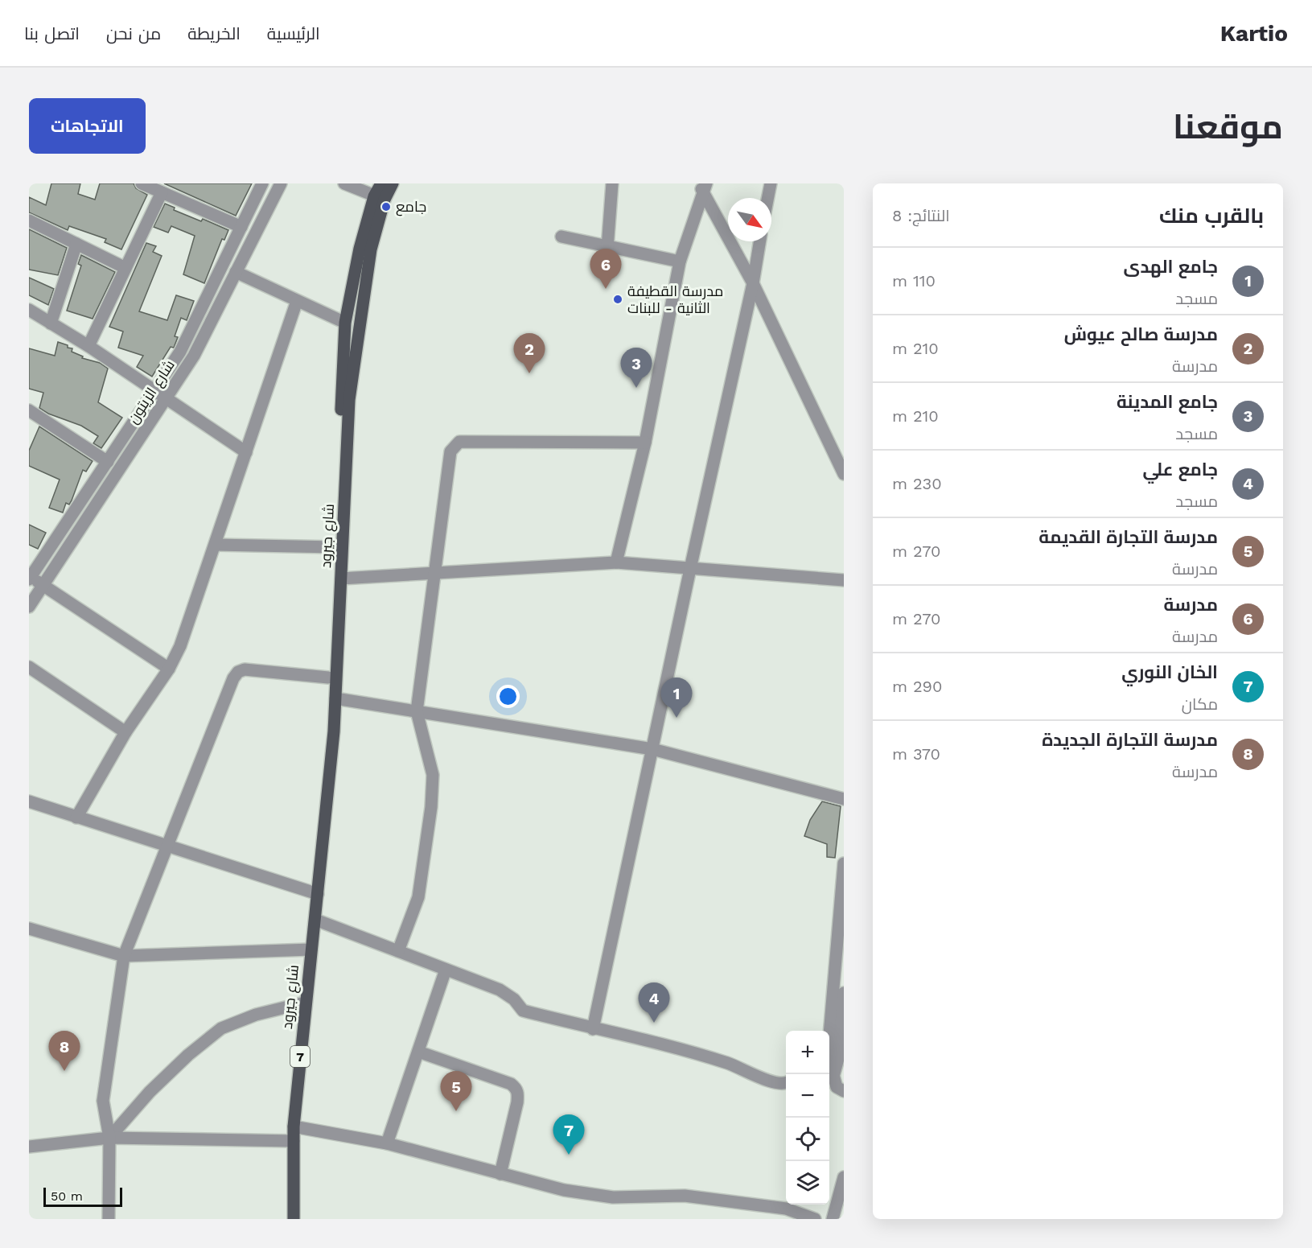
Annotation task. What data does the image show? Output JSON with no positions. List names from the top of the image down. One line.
{"streets":{"main road":["شارع جيرود","7"],"street":["شارع الزيتون"]},"places":["جامع","مدرسة القطيفة الثانية - للبنات"],"scale_bar":"50 m","north":"bottom right","page":{"header":"Kartio","nav":["الرئيسية","الخريطة","من نحن","اتصل بنا"],"title":"موقعنا","buttons":"الاتجاهات","heading":["بالقرب منك","النتائج: 8"],"list":[{"mark":"1","name":"جامع الهدى","note":"مسجد","value":"110 m"},{"mark":"2","name":"مدرسة صالح عيوش","note":"مدرسة","value":"210 m"},{"mark":"3","name":"جامع المدينة","note":"مسجد","value":"210 m"},{"mark":"4","name":"جامع علي","note":"مسجد","value":"230 m"},{"mark":"5","name":"مدرسة التجارة القديمة","note":"مدرسة","value":"270 m"},{"mark":"6","name":"مدرسة","note":"مدرسة","value":"270 m"},{"mark":"7","name":"الخان النوري","note":"مكان","value":"290 m"},{"mark":"8","name":"مدرسة التجارة الجديدة","note":"مدرسة","value":"370 m"}],"pins":["6","2","3","1","4","8","5","7"],"map_buttons":["+","−"],"scale":"50 m"}}
